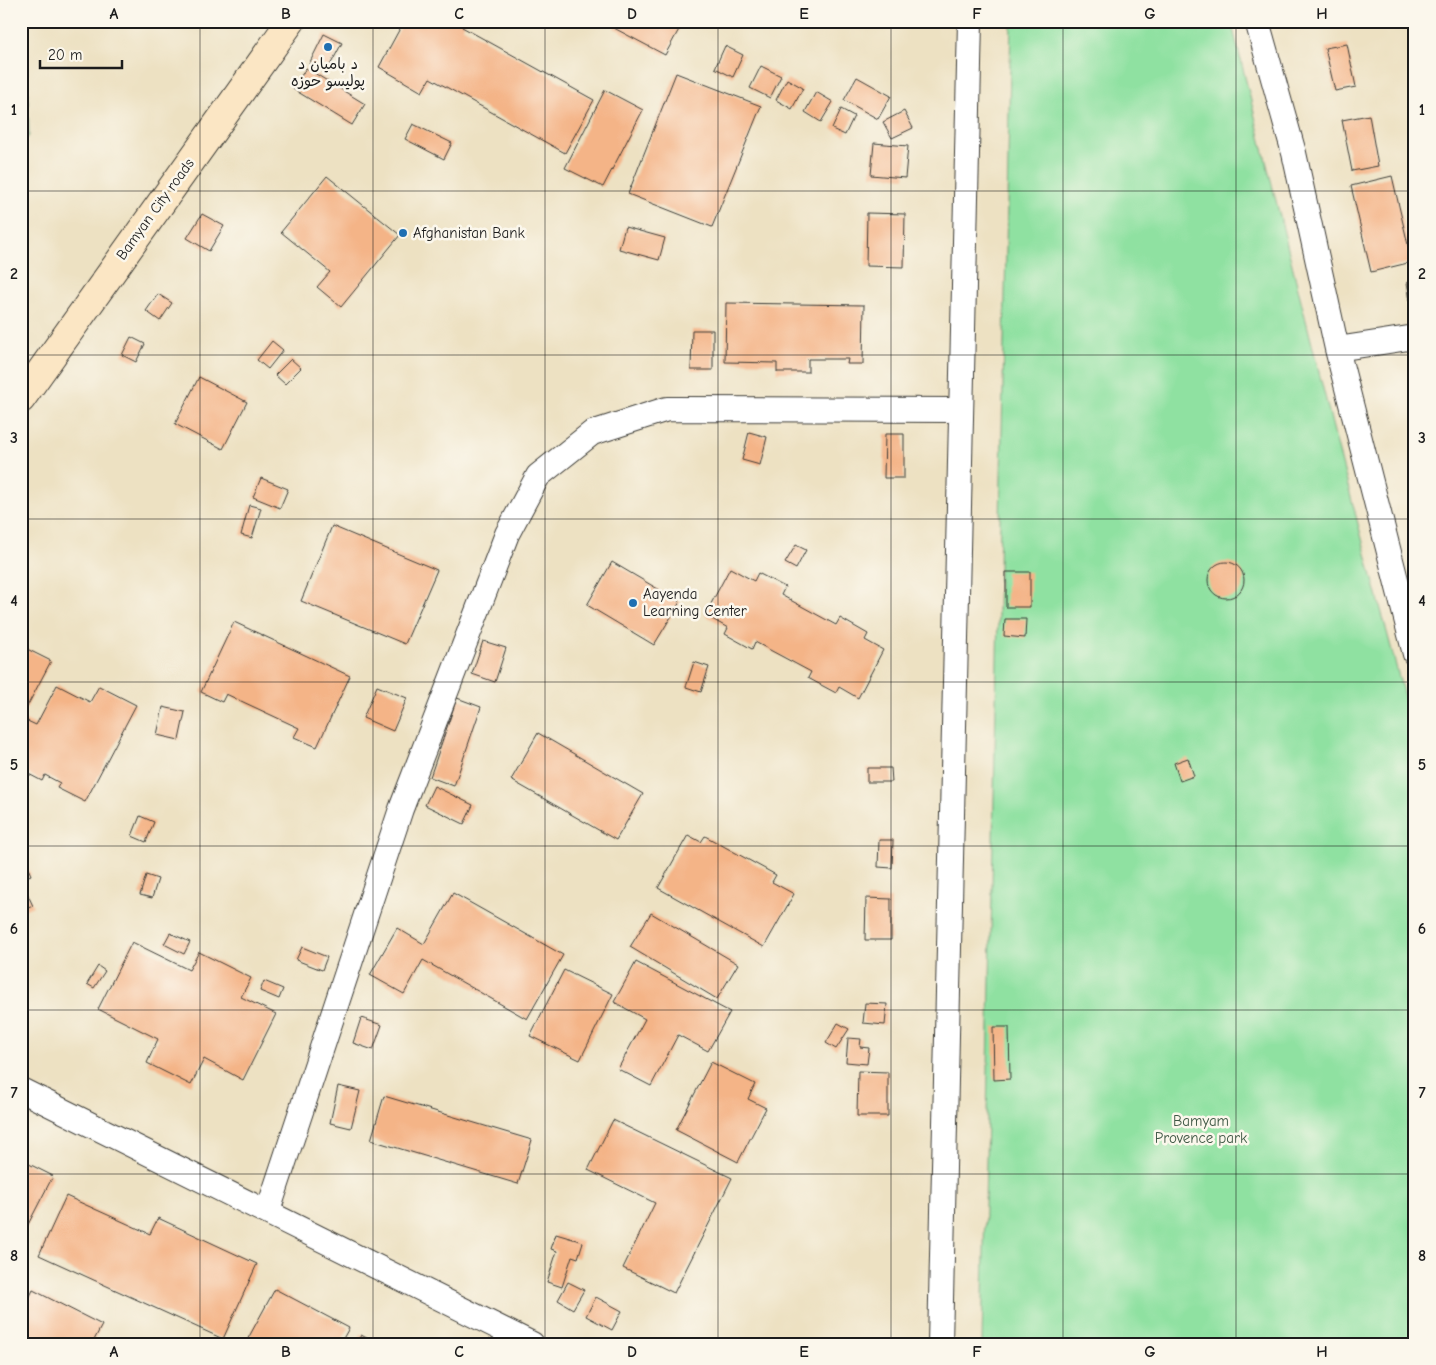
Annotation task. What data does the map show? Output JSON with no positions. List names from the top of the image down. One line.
{"streets":{"street":["Bamyan City roads"]},"parks":["Bamyam Provence park"],"places":["د بامیان د پولیسو حوزه","Afghanistan Bank","Aayenda Learning Center"],"scale_bar":"20 m","grid":{"columns":["A","B","C","D","E","F","G","H"],"rows":["1","2","3","4","5","6","7","8"]}}
